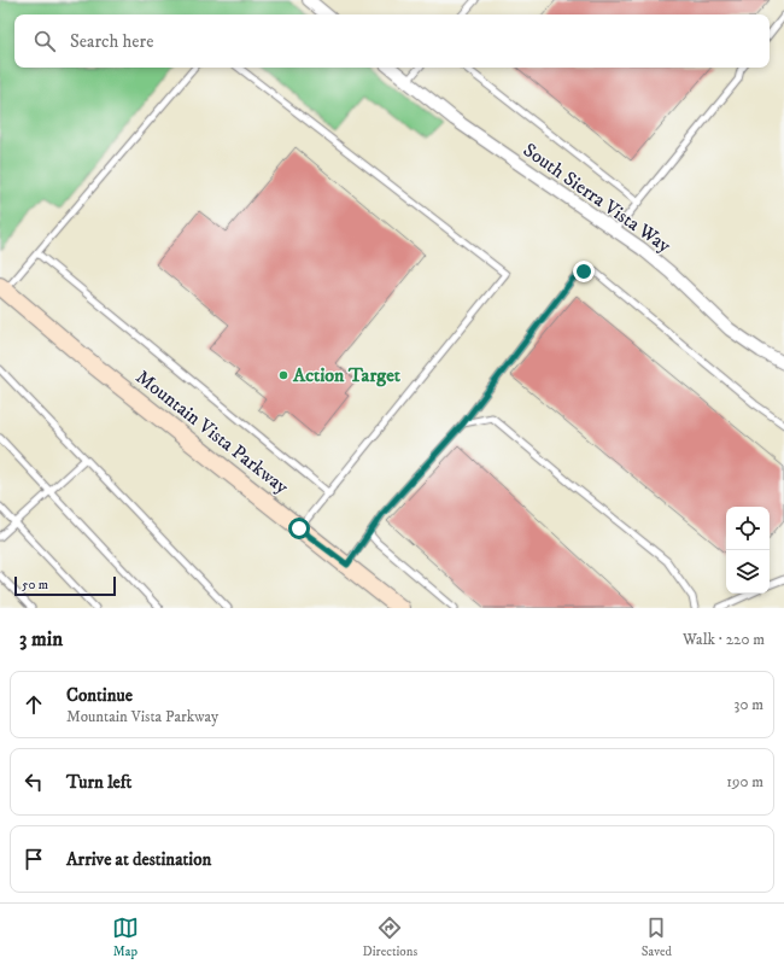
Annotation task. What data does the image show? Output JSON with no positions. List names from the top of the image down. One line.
{"streets":{"street":["South Sierra Vista Way","Mountain Vista Parkway"]},"places":["Action Target"],"scale_bar":"50 m","page":{"search":"Search here","scale":"50 m","heading":["3 min","Walk · 220 m"],"list":[["Continue","Mountain Vista Parkway","30 m"],["Turn left","190 m"],"Arrive at destination"],"nav":["Map","Directions","Saved"]}}
